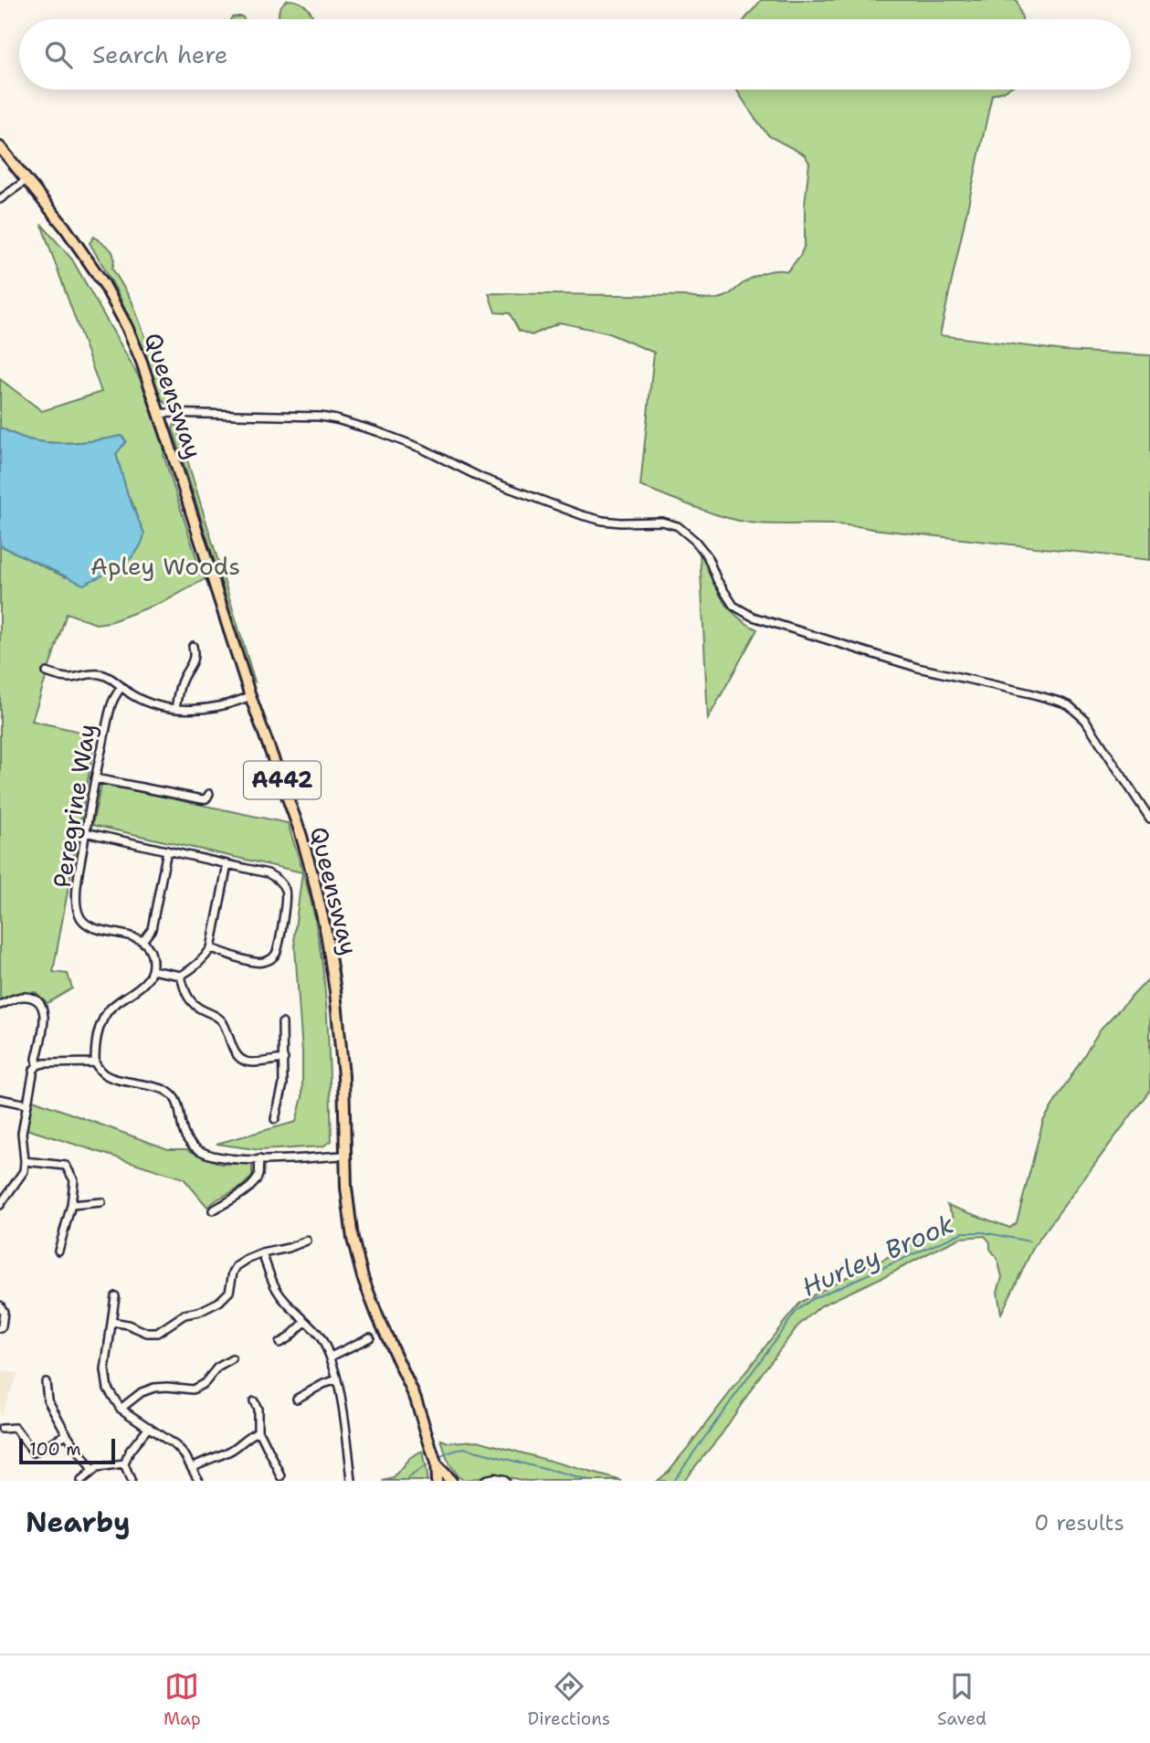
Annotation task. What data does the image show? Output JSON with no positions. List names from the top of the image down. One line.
{"streets":{"main road":["Queensway","A442"],"street":["Peregrine Way"]},"crossings":[["Queensway","A442"]],"water":["Hurley Brook"],"parks":["Apley Woods"],"scale_bar":"100 m","page":{"search":"Search here","scale":"100 m","heading":["Nearby","0 results"],"nav":["Map","Directions","Saved"]}}
